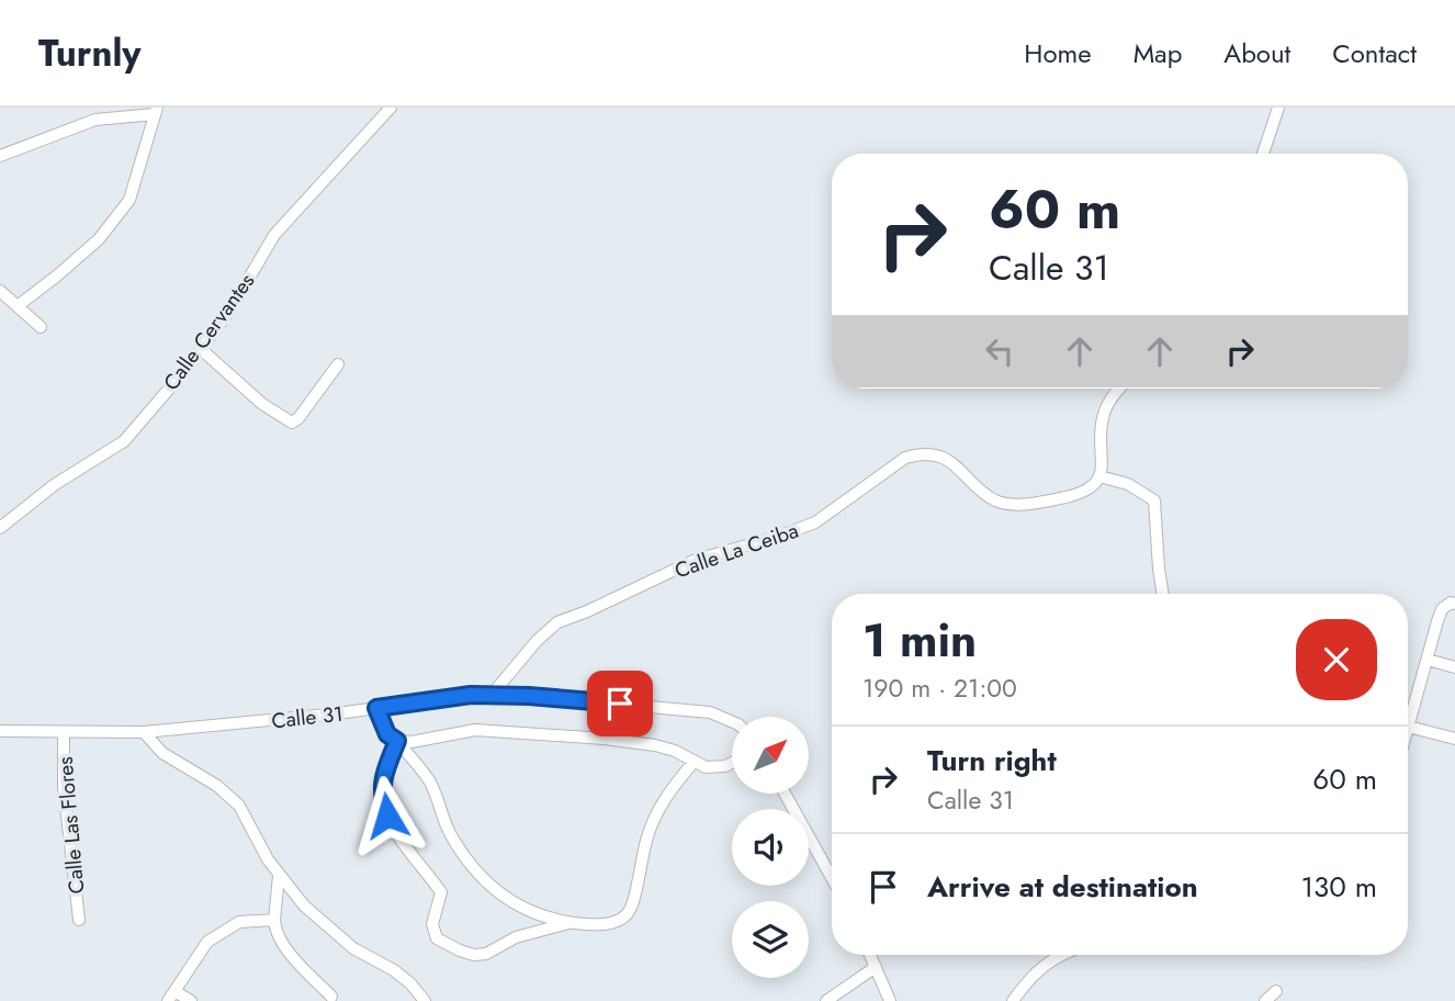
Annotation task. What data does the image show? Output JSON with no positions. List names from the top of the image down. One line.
{"streets":{"street":["Calle Cervantes","Calle La Ceiba","Calle 31","Calle Las Flores"]},"crossings":[["Calle La Ceiba","Calle 31"],["Calle 31","Calle Las Flores"]],"north":"top right","page":{"header":"Turnly","nav":["Home","Map","About","Contact"],"turn":["60 m","Calle 31"],"heading":["1 min","190 m · 21:00"],"list":[{"name":"Turn right","note":"Calle 31","value":"60 m"},{"name":"Arrive at destination","value":"130 m"}]}}
